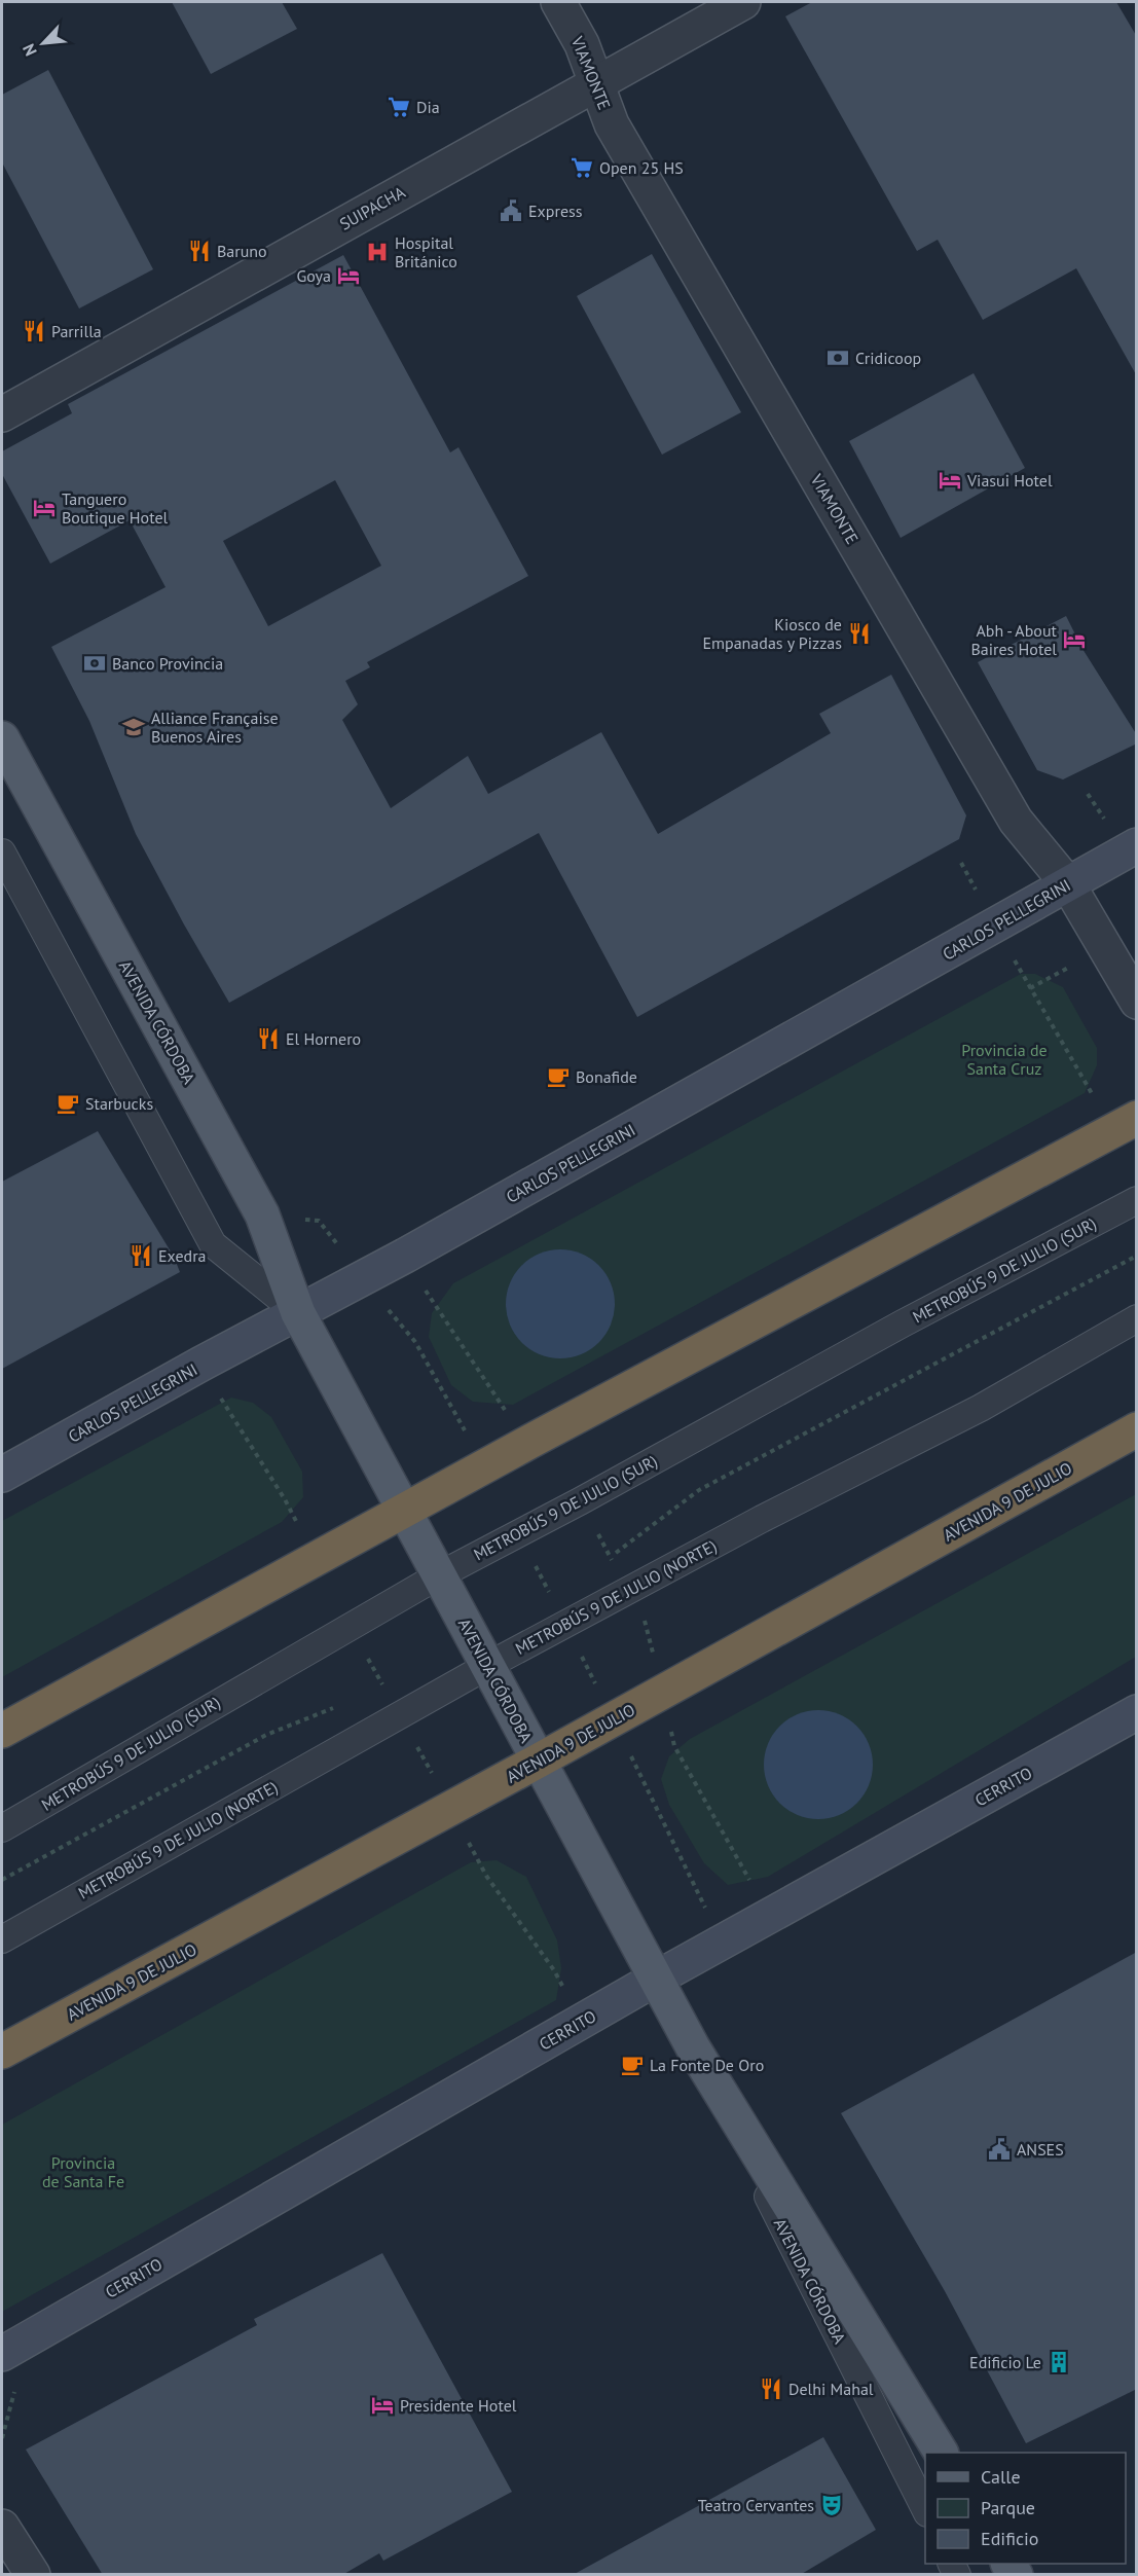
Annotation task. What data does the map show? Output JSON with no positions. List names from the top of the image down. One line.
{"streets":{"highway":["AVENIDA 9 DE JULIO"],"main road":["AVENIDA CÓRDOBA"],"street":["VIAMONTE","SUIPACHA","CARLOS PELLEGRINI","CERRITO"],"lane":["METROBÚS 9 DE JULIO (SUR)","METROBÚS 9 DE JULIO (NORTE)"]},"crossings":[["VIAMONTE","SUIPACHA"],["VIAMONTE","CARLOS PELLEGRINI"],["CARLOS PELLEGRINI","AVENIDA CÓRDOBA"],["AVENIDA CÓRDOBA","METROBÚS 9 DE JULIO (SUR)"],["AVENIDA CÓRDOBA","AVENIDA 9 DE JULIO"],["AVENIDA CÓRDOBA","METROBÚS 9 DE JULIO (NORTE)"],["AVENIDA CÓRDOBA","CERRITO"]],"parks":["Provincia de Santa Cruz","Provincia de Santa Fe"],"places":{"supermarket":["Dia","Open 25 HS"],"public building":["Express","ANSES"],"restaurant":["Baruno","Parrilla","Kiosco de Empanadas y Pizzas","El Hornero","Exedra","Delhi Mahal"],"hospital":["Hospital Británico"],"hotel":["Goya","Viasui Hotel","Tanguero Boutique Hotel","Abh - About Baires Hotel","Presidente Hotel"],"bank":["Cridicoop","Banco Provincia"],"school or university":["Alliance Française Buenos Aires"],"cafe":["Bonafide","Starbucks","La Fonte De Oro"],"building":["Edificio Le"],"theatre":["Teatro Cervantes"]},"legend":["Calle","Parque","Edificio"],"north":"bottom left"}
